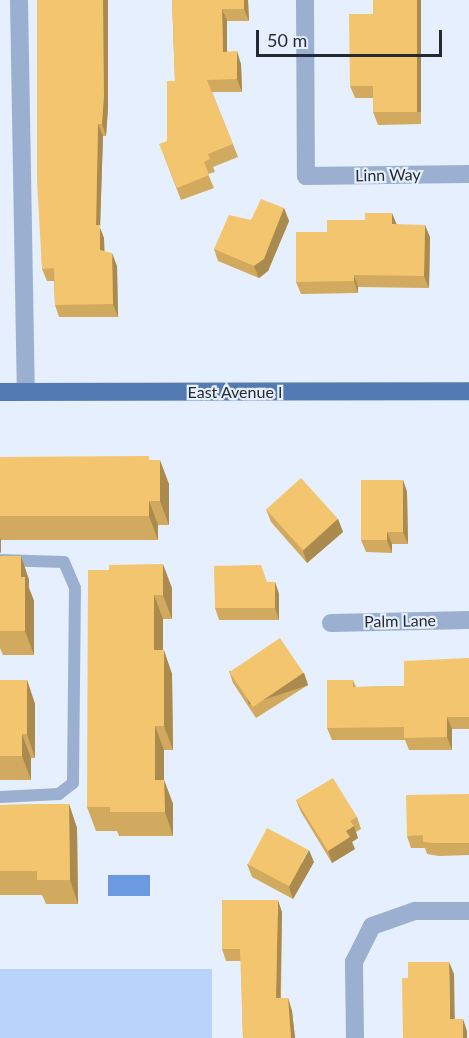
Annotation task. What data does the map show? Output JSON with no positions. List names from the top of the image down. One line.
{"streets":{"main road":["East Avenue I"],"street":["Linn Way","Palm Lane"]},"scale_bar":"50 m"}
